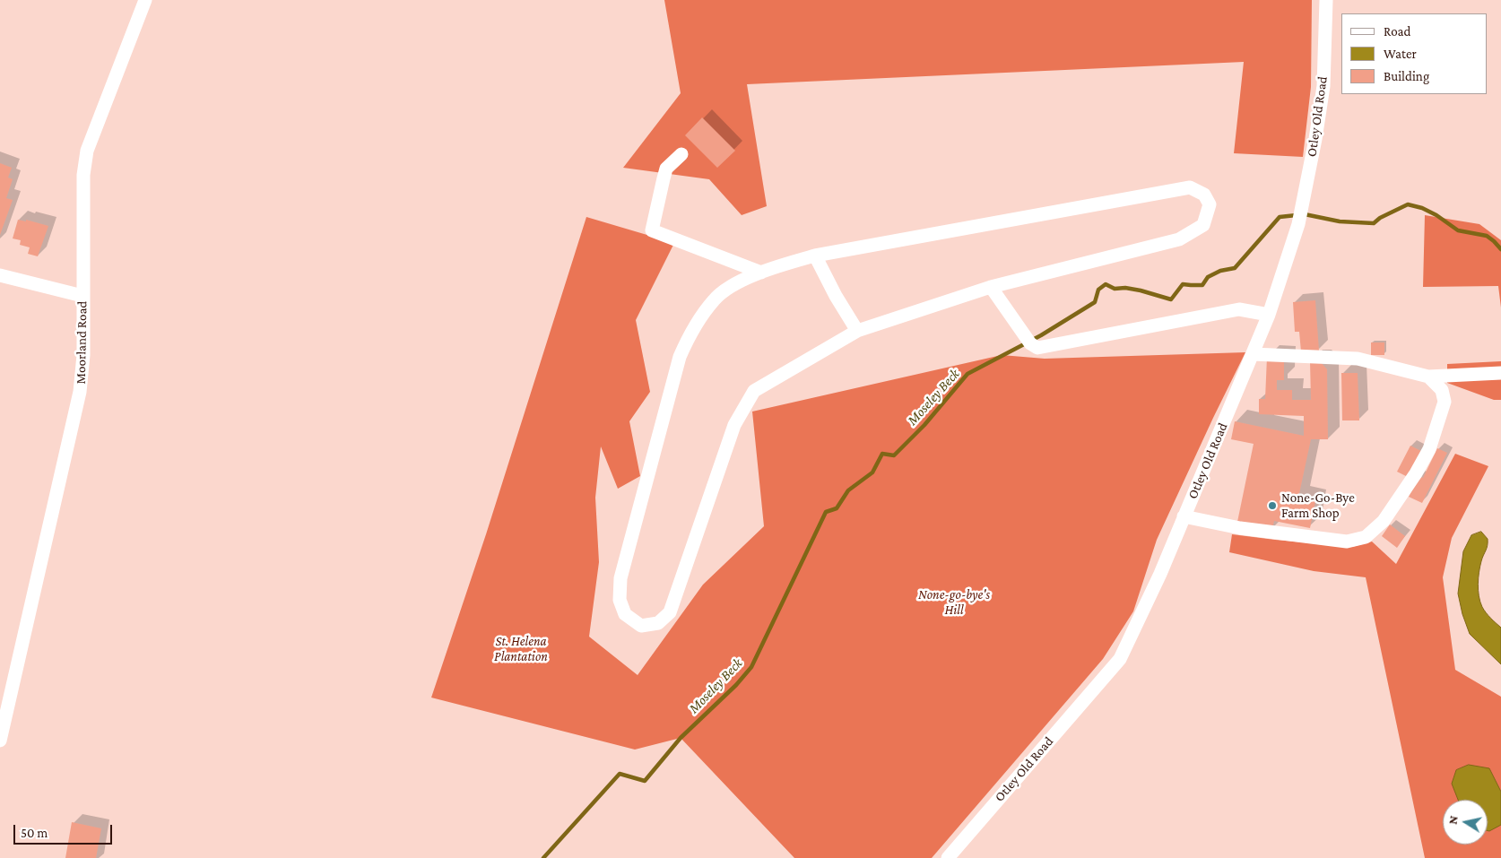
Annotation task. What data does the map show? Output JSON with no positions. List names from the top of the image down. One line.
{"streets":{"street":["Otley Old Road","Moorland Road"]},"water":["Moseley Beck"],"parks":["None-go-bye's Hill","St. Helena Plantation"],"places":["None-Go-Bye Farm Shop"],"legend":["Road","Water","Building"],"scale_bar":"50 m","north":"left"}
